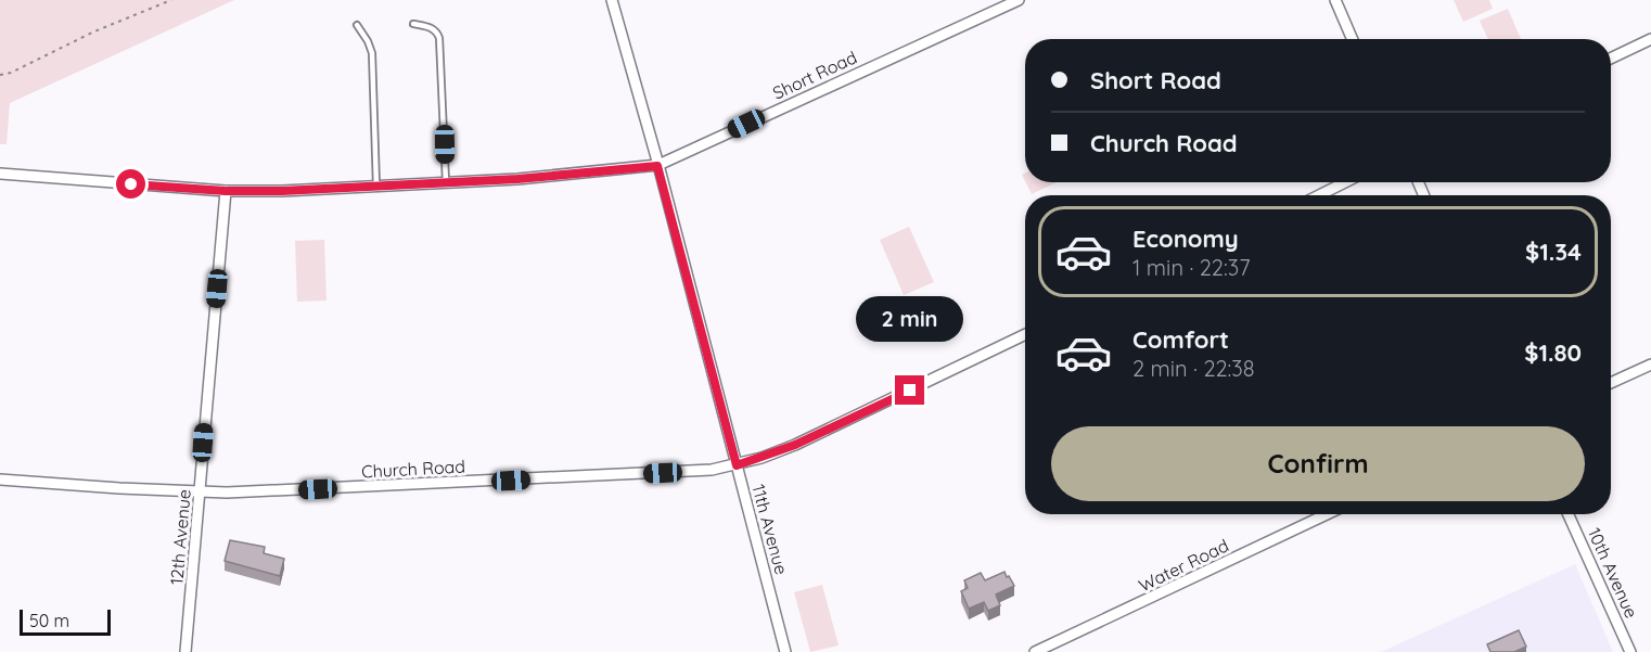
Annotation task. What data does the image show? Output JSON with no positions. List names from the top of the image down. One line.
{"streets":{"street":["Short Road","Church Road","11th Avenue","12th Avenue","Water Road","10th Avenue"]},"crossings":[["Short Road","11th Avenue"],["Short Road","12th Avenue"],["Church Road","11th Avenue"],["Church Road","12th Avenue"]],"scale_bar":"50 m","page":{"banner":["Short Road","Church Road"],"list":[{"name":"Economy","note":"1 min · 22:37","value":"$1.34"},{"name":"Comfort","note":"2 min · 22:38","value":"$1.80"}],"bubble":"2 min","buttons":"Confirm","scale":"50 m"}}
